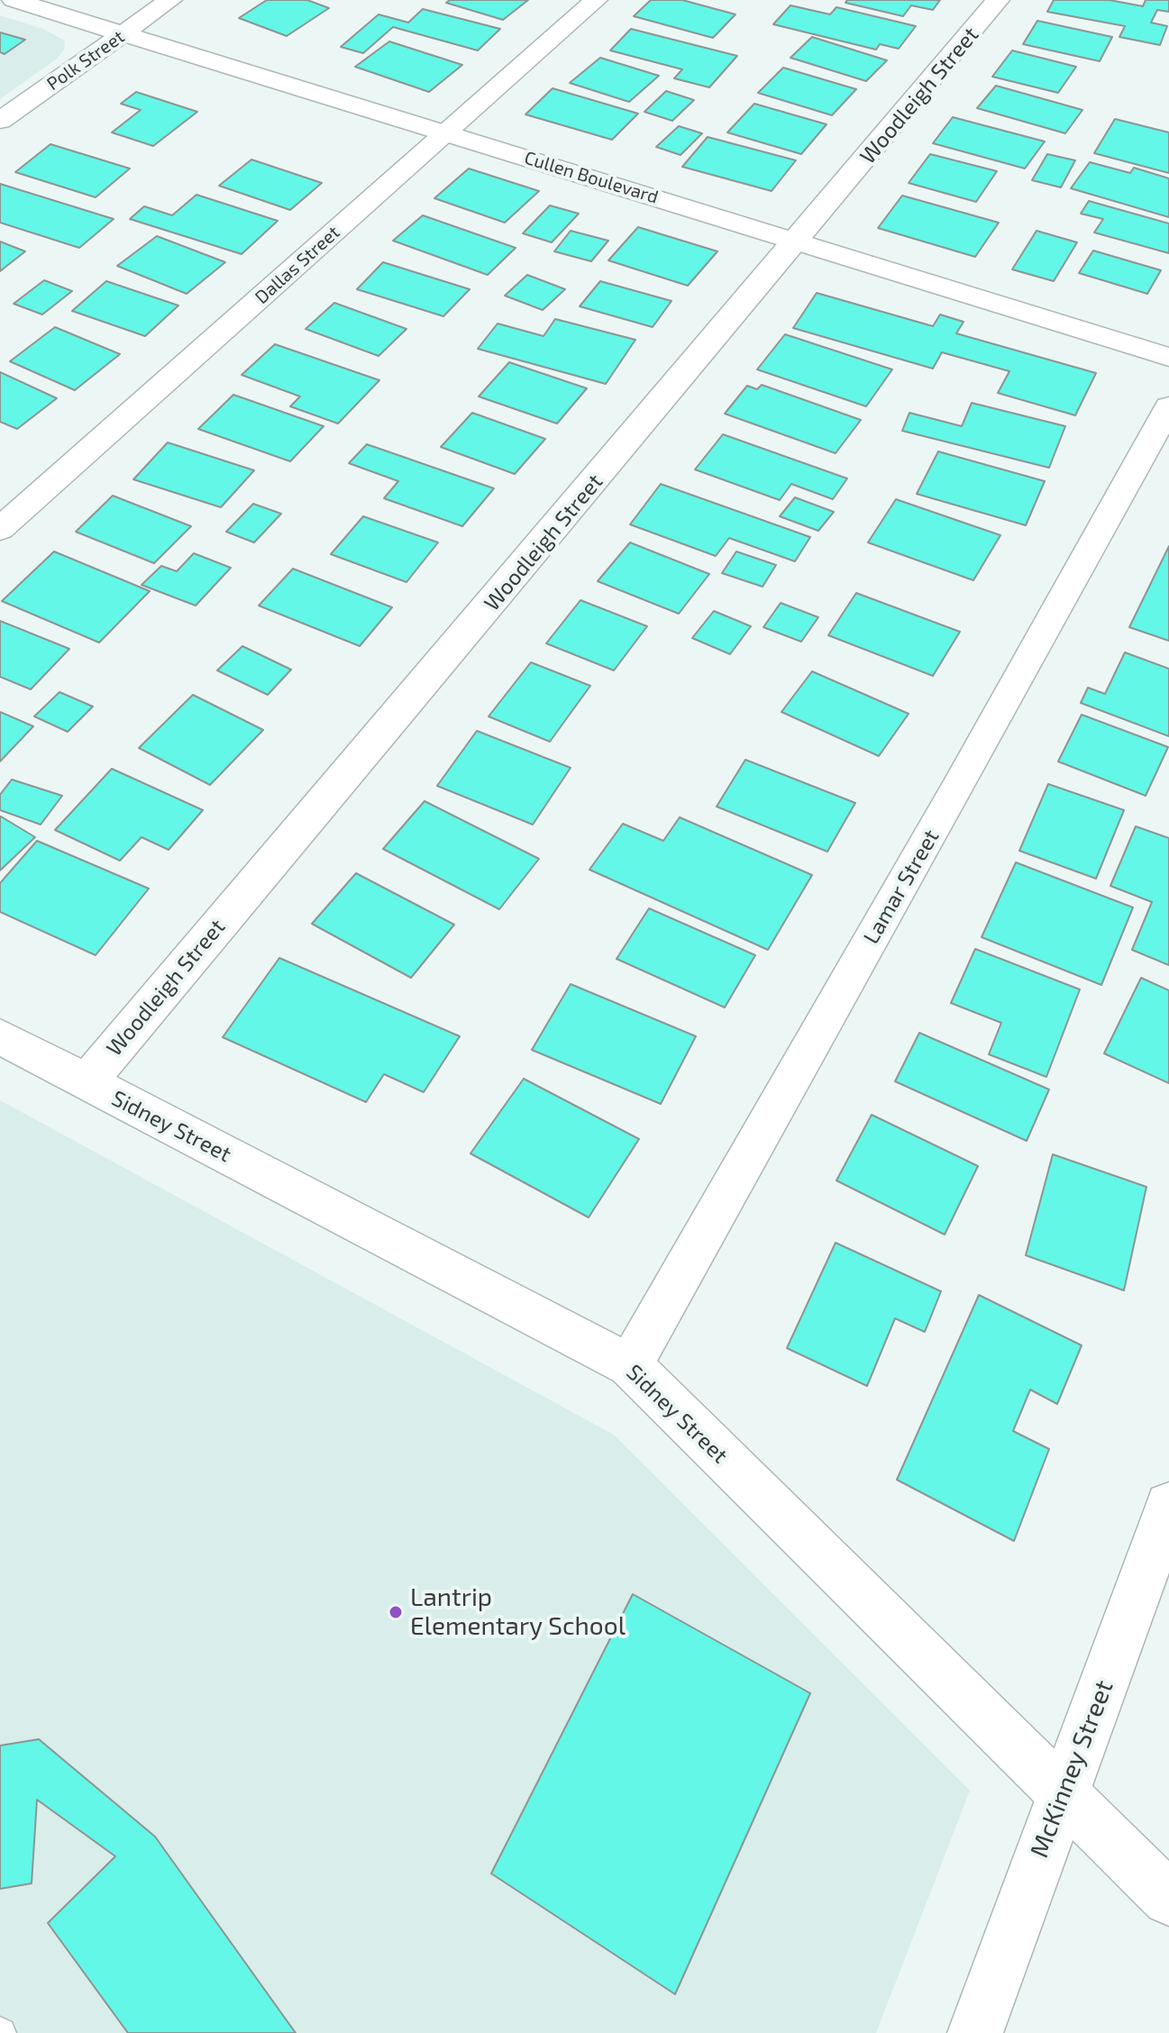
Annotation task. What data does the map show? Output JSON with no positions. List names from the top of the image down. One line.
{"streets":{"street":["Polk Street","Woodleigh Street","Cullen Boulevard","Dallas Street","Lamar Street","Sidney Street","McKinney Street"]},"crossings":[["Polk Street","Cullen Boulevard"],["Woodleigh Street","Cullen Boulevard"],["Woodleigh Street","Sidney Street"],["Cullen Boulevard","Dallas Street"],["Lamar Street","Sidney Street"],["Sidney Street","McKinney Street"]],"places":["Lantrip Elementary School"]}
